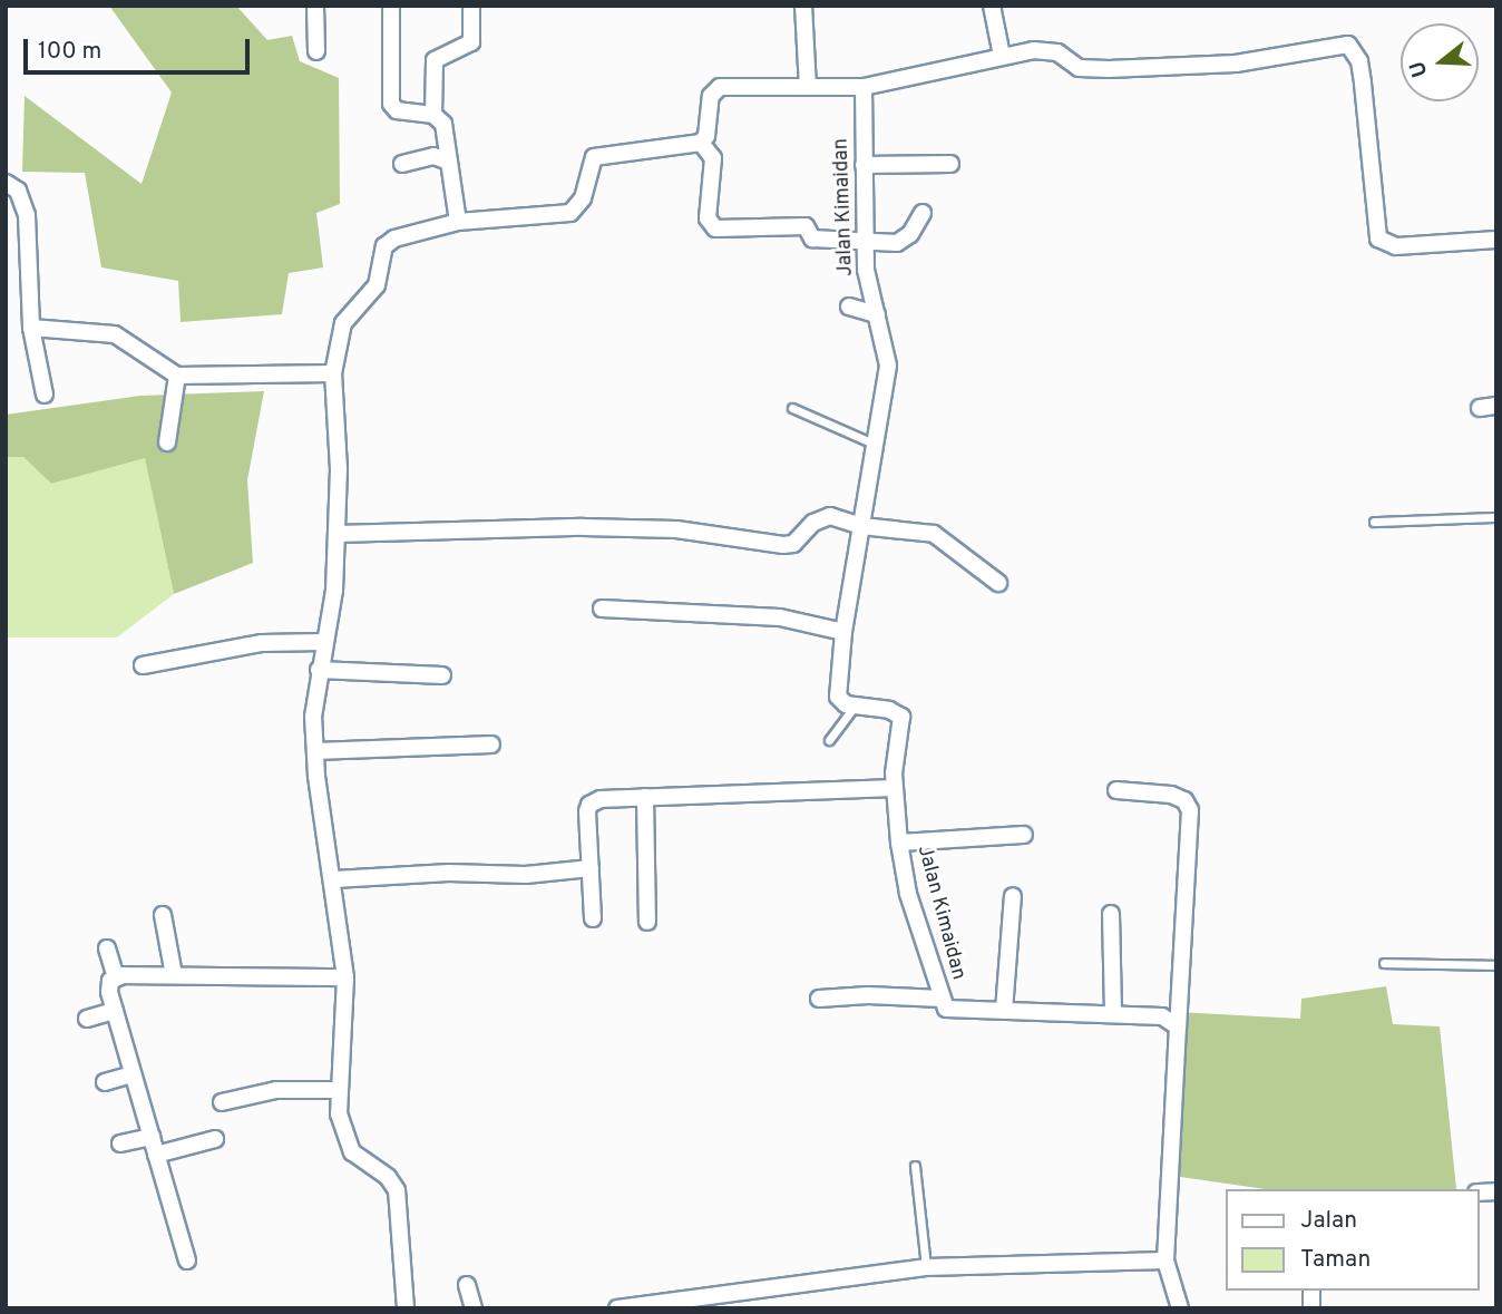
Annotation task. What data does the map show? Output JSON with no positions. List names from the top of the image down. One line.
{"streets":{"street":["Jalan Kimaidan"]},"legend":["Jalan","Taman"],"scale_bar":"100 m","north":"left"}
